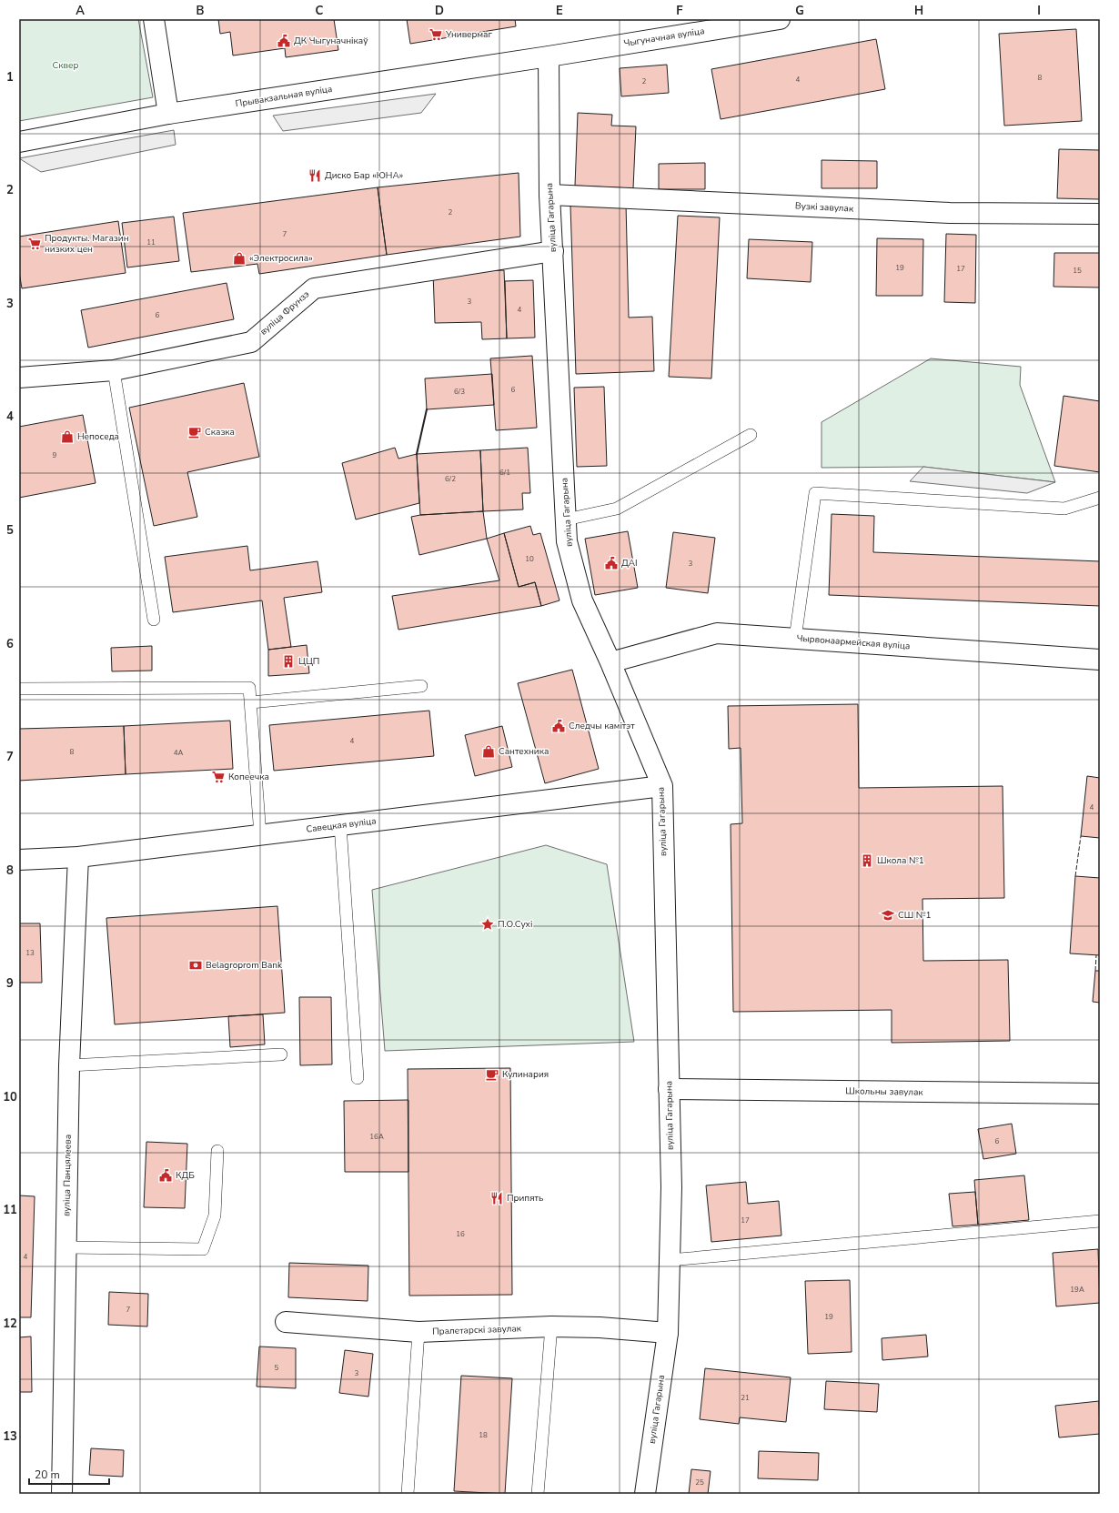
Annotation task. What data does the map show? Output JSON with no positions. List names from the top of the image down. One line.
{"streets":{"street":["Чыгуначная вуліца","Прывакзальная вуліца","Вузкі завулак","вуліца Гагарына","вуліца Фрунзэ","Чырвонаармейская вуліца","Савецкая вуліца","Школьны завулак","вуліца Панцялеева","Пралетарскі завулак"]},"crossings":[["Чыгуначная вуліца","Прывакзальная вуліца"],["Чыгуначная вуліца","вуліца Гагарына"],["Прывакзальная вуліца","вуліца Гагарына"],["Вузкі завулак","вуліца Гагарына"],["вуліца Гагарына","вуліца Фрунзэ"],["вуліца Гагарына","Чырвонаармейская вуліца"],["вуліца Гагарына","Савецкая вуліца"],["вуліца Гагарына","Школьны завулак"],["вуліца Гагарына","Пралетарскі завулак"],["Савецкая вуліца","вуліца Панцялеева"]],"parks":["Сквер"],"places":{"supermarket":["Универмаг","Продукты. Магазин низких цен","Копеечка"],"public building":["ДК Чыгуначнікаў","ДАІ","Следчы камітэт","КДБ"],"restaurant":["Диско Бар «ЮНА»","Припять"],"shop":["«Электросила»","Непоседа","Сантехника"],"cafe":["Сказка","Кулинария"],"building":["ЦЦП","Школа №1"],"school or university":["СШ №1"],"place":["П.О.Сухі"],"bank":["Belagroprom Bank"]},"house_numbers":["8","4","2","2","7","11","19","17","15","3","4","6","6","6/3","9","6/1","6/2","10","3","4","8","4А","4","13","16А","6","17","16","4","19А","7","19","5","3","21","18","25"],"scale_bar":"20 m","grid":{"columns":["A","B","C","D","E","F","G","H","I"],"rows":["1","2","3","4","5","6","7","8","9","10","11","12","13"]}}
